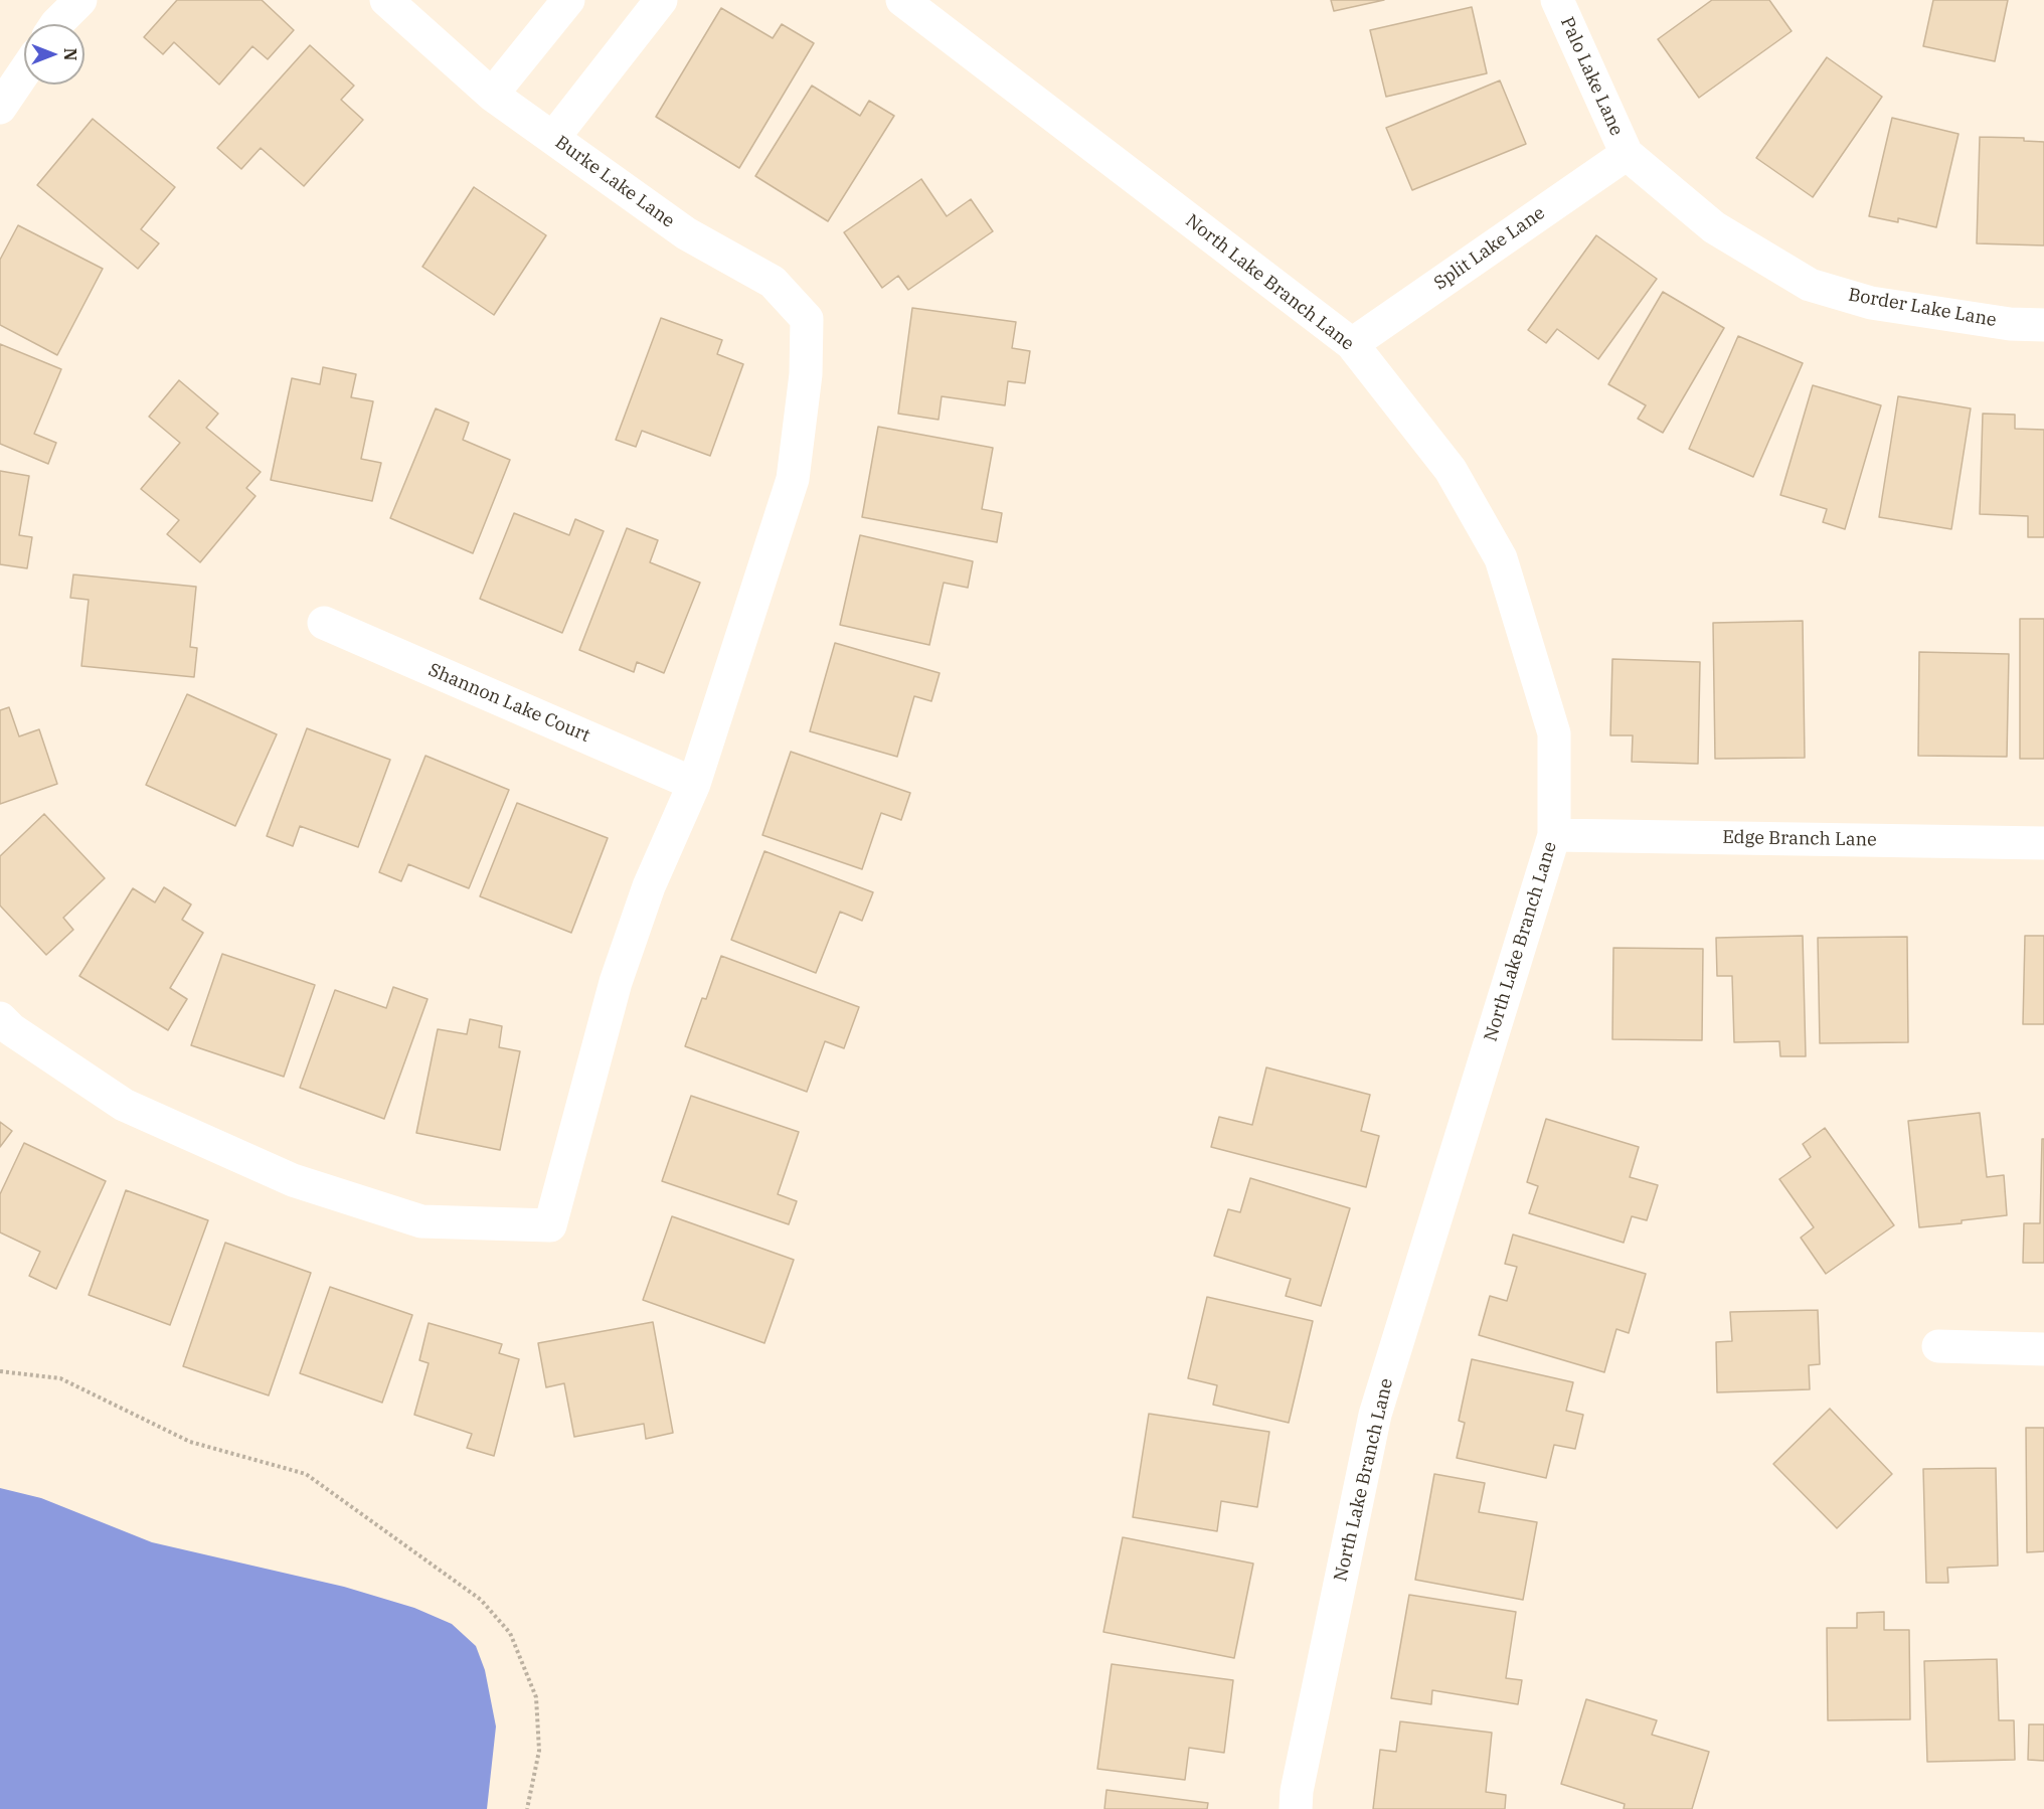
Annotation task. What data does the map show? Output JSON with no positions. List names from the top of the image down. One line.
{"streets":{"street":["Palo Lake Lane","Burke Lake Lane","Split Lake Lane","North Lake Branch Lane","Border Lake Lane","Shannon Lake Court","Edge Branch Lane"]},"crossings":[["Palo Lake Lane","Split Lake Lane"],["Palo Lake Lane","Border Lake Lane"],["Burke Lake Lane","Shannon Lake Court"],["Split Lake Lane","North Lake Branch Lane"],["Split Lake Lane","Border Lake Lane"],["North Lake Branch Lane","Edge Branch Lane"]],"north":"right"}
